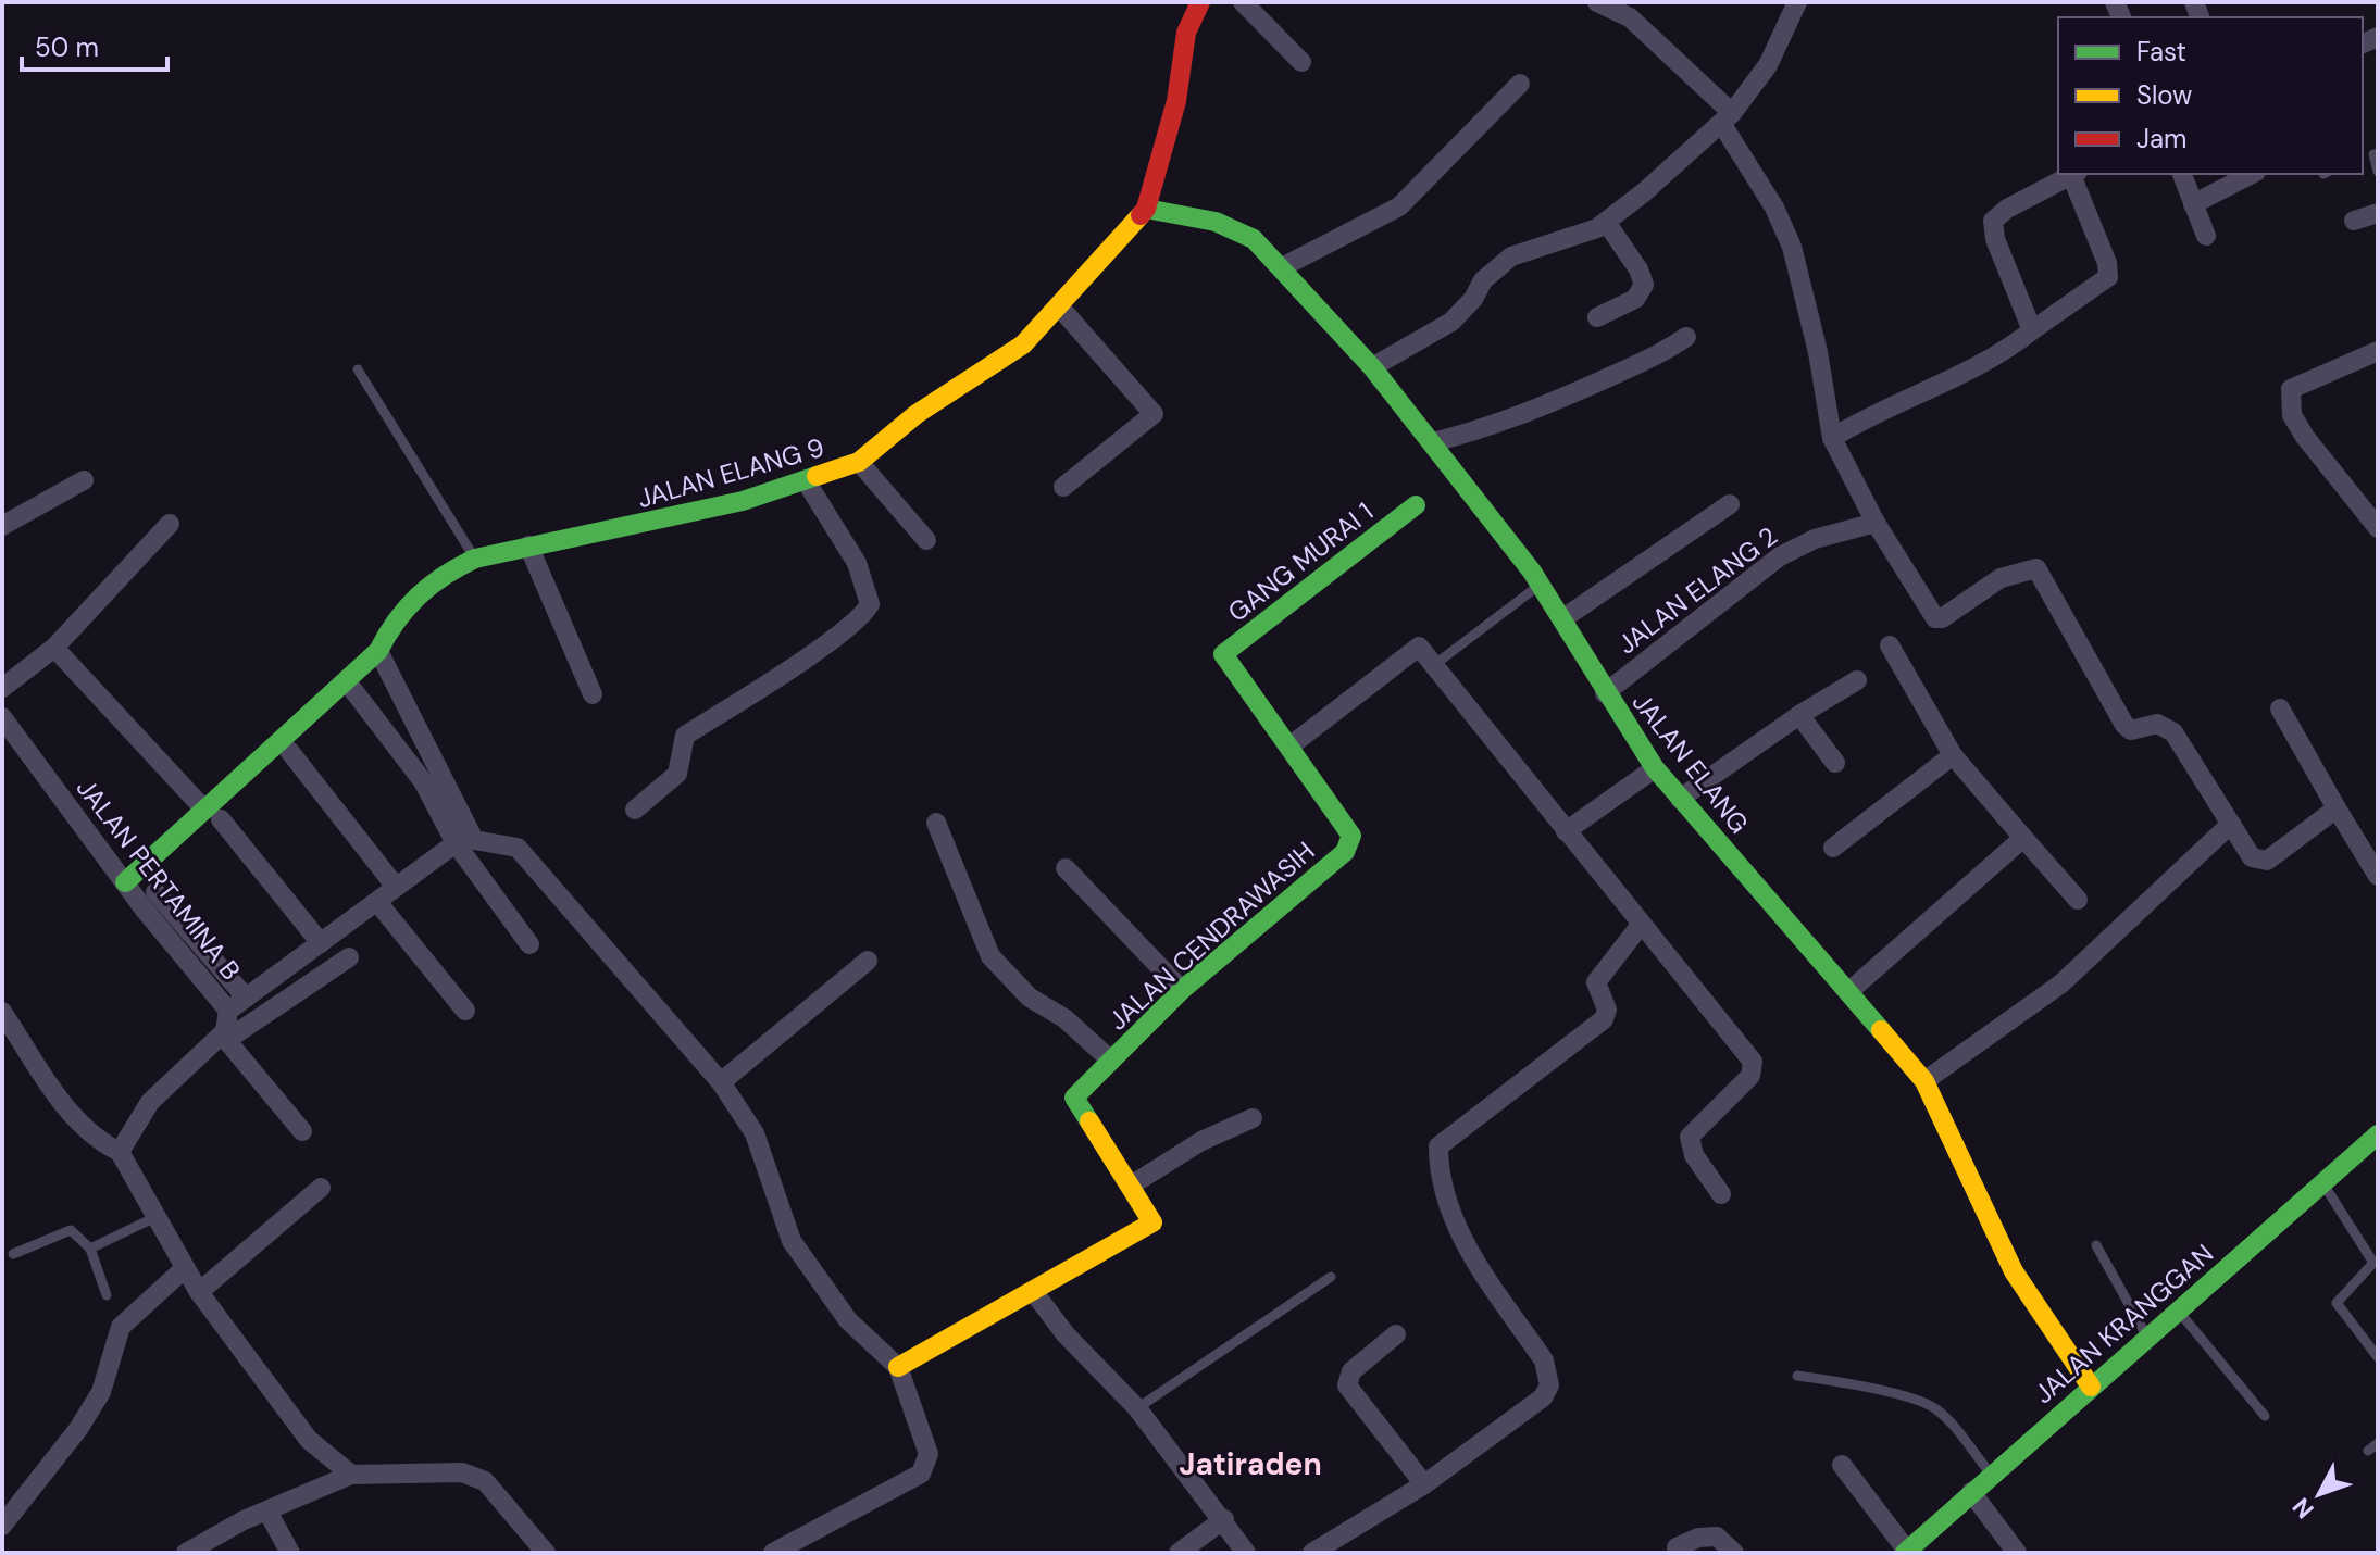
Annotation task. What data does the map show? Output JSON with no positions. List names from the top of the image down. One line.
{"streets":{"street":["JALAN ELANG 9","GANG MURAI 1","JALAN ELANG 2","JALAN ELANG","JALAN PERTAMINA B","JALAN CENDRAWASIH","JALAN KRANGGAN"]},"crossings":[["JALAN ELANG 9","JALAN ELANG"],["JALAN ELANG 9","JALAN PERTAMINA B"],["GANG MURAI 1","JALAN CENDRAWASIH"],["JALAN ELANG 2","JALAN ELANG"],["JALAN ELANG","JALAN KRANGGAN"]],"districts":["Jatiraden"],"legend":["Fast","Slow","Jam"],"scale_bar":"50 m","north":"bottom left"}
